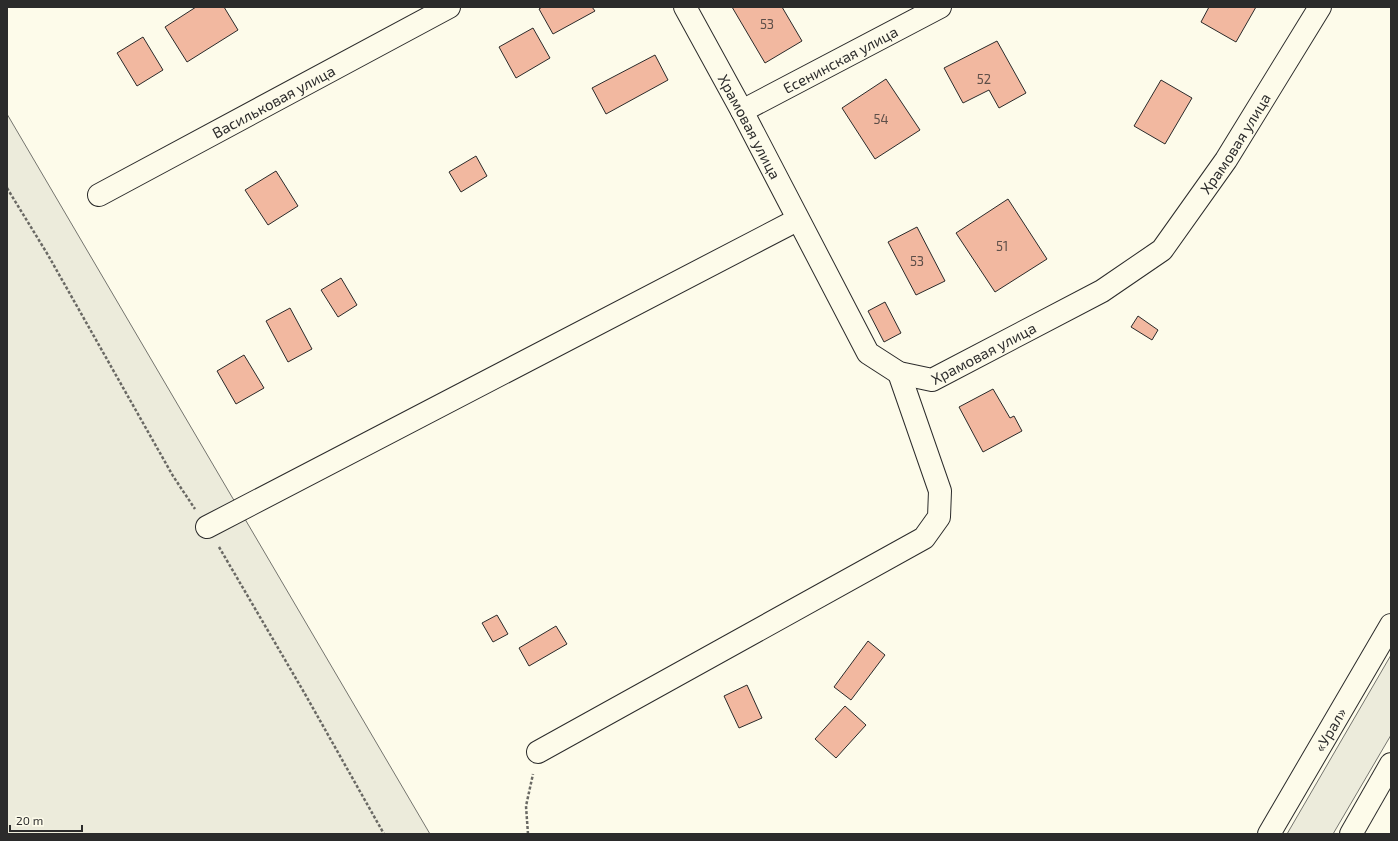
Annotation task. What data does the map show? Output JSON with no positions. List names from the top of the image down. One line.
{"streets":{"street":["Есенинская улица","Васильковая улица","Храмовая улица","«Урал»"]},"crossings":[["Есенинская улица","Храмовая улица"]],"house_numbers":["53","52","54","51","53"],"scale_bar":"20 m"}
